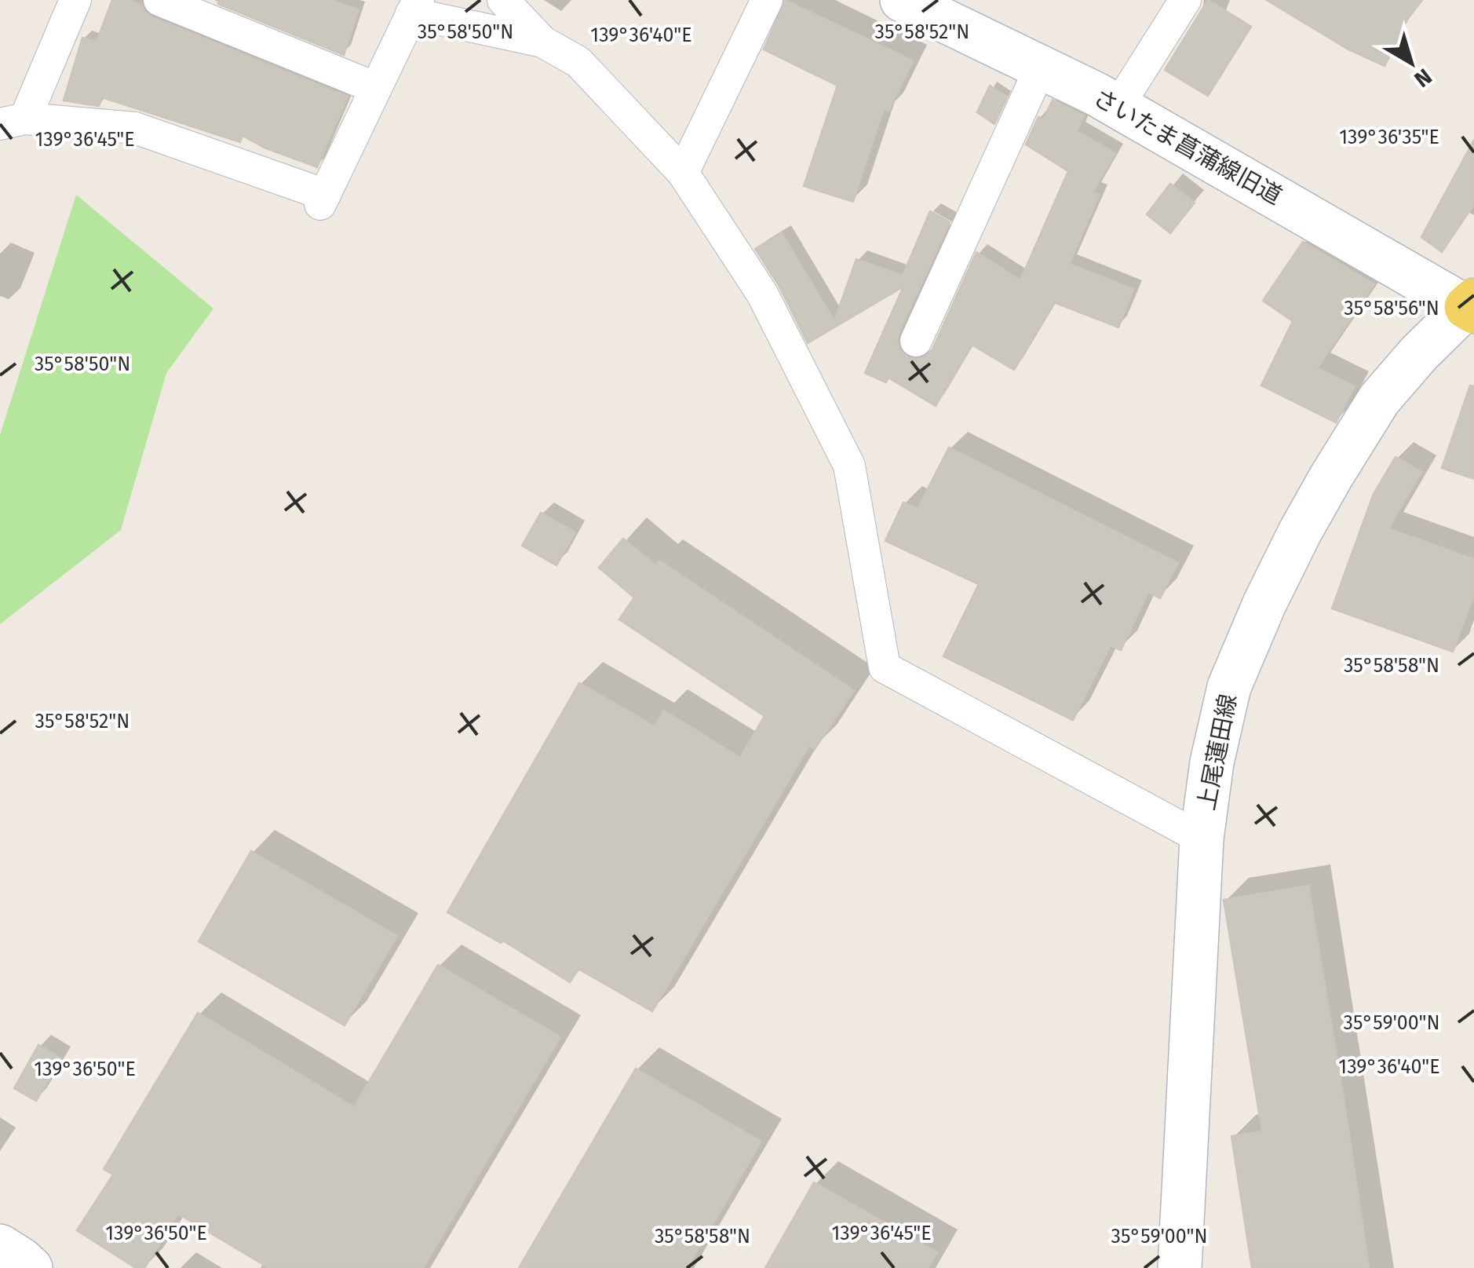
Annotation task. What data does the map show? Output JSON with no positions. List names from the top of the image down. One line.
{"streets":{"main road":["さいたま菖蒲線旧道","上尾蓮田線"]},"crossings":[["さいたま菖蒲線旧道","上尾蓮田線"]],"north":"bottom right","coordinates":["35°58'50\"N","35°58'52\"N","139°36'40\"E","139°36'35\"E","139°36'45\"E","35°58'56\"N","35°58'58\"N","35°59'00\"N","139°36'50\"E"]}
